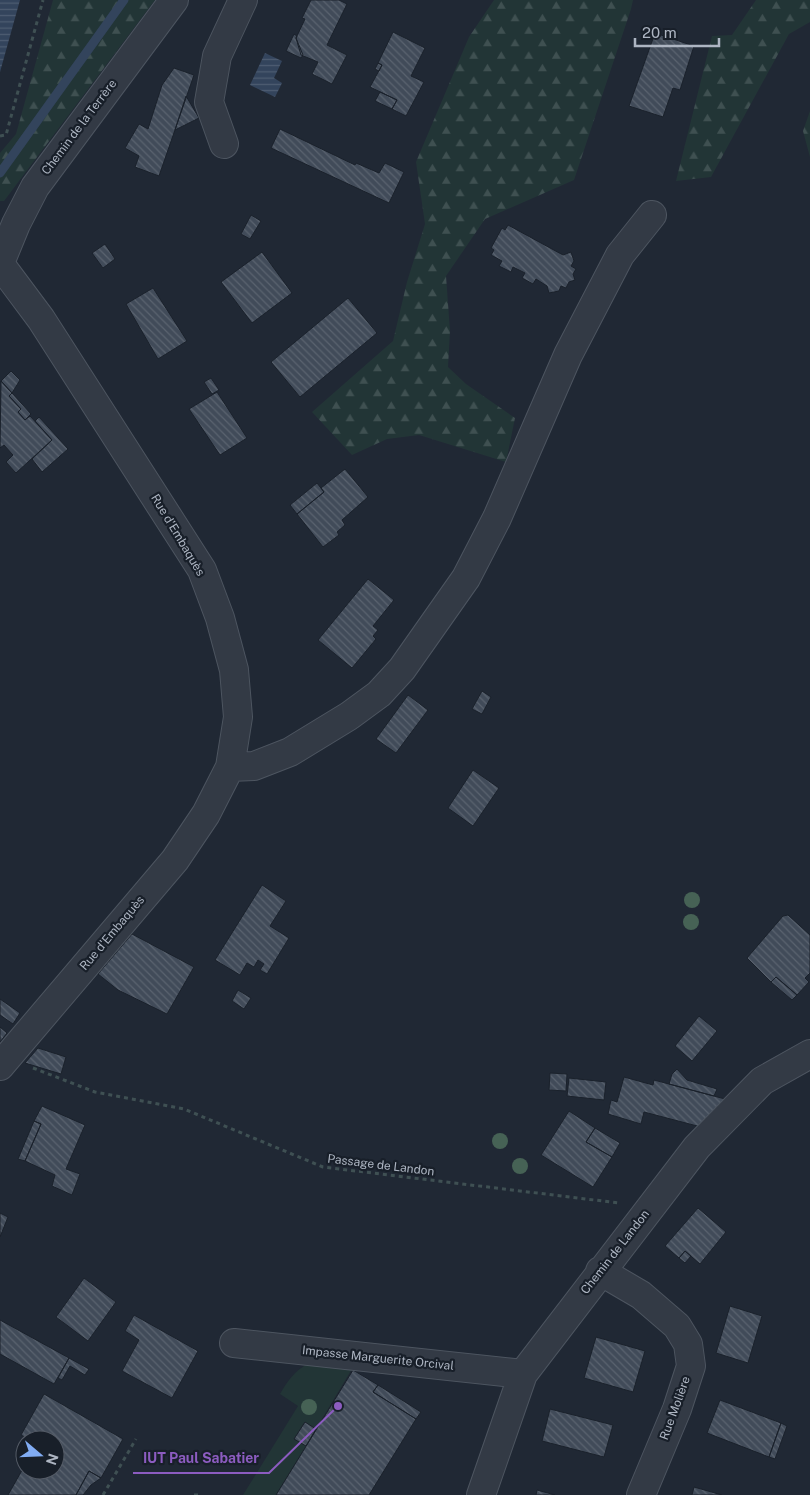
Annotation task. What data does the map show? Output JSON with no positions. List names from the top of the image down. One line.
{"streets":{"street":["Chemin de la Terrère","Rue d'Embaquès","Chemin de Landon","Impasse Marguerite Orcival","Rue Molière"],"path":["Passage de Landon"]},"crossings":[["Chemin de la Terrère","Rue d'Embaquès"],["Rue d'Embaquès","Passage de Landon"],["Passage de Landon","Chemin de Landon"],["Chemin de Landon","Impasse Marguerite Orcival"],["Chemin de Landon","Rue Molière"]],"places":["IUT Paul Sabatier"],"scale_bar":"20 m","north":"right"}
